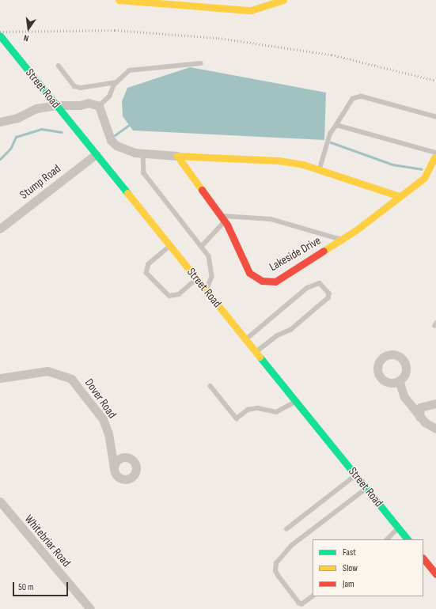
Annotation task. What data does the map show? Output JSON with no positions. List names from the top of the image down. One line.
{"streets":{"street":["Street Road","Stump Road","Lakeside Drive","Dover Road","Whitebriar Road"]},"crossings":[["Street Road","Stump Road"]],"legend":["Fast","Slow","Jam"],"scale_bar":"50 m","north":"bottom"}
